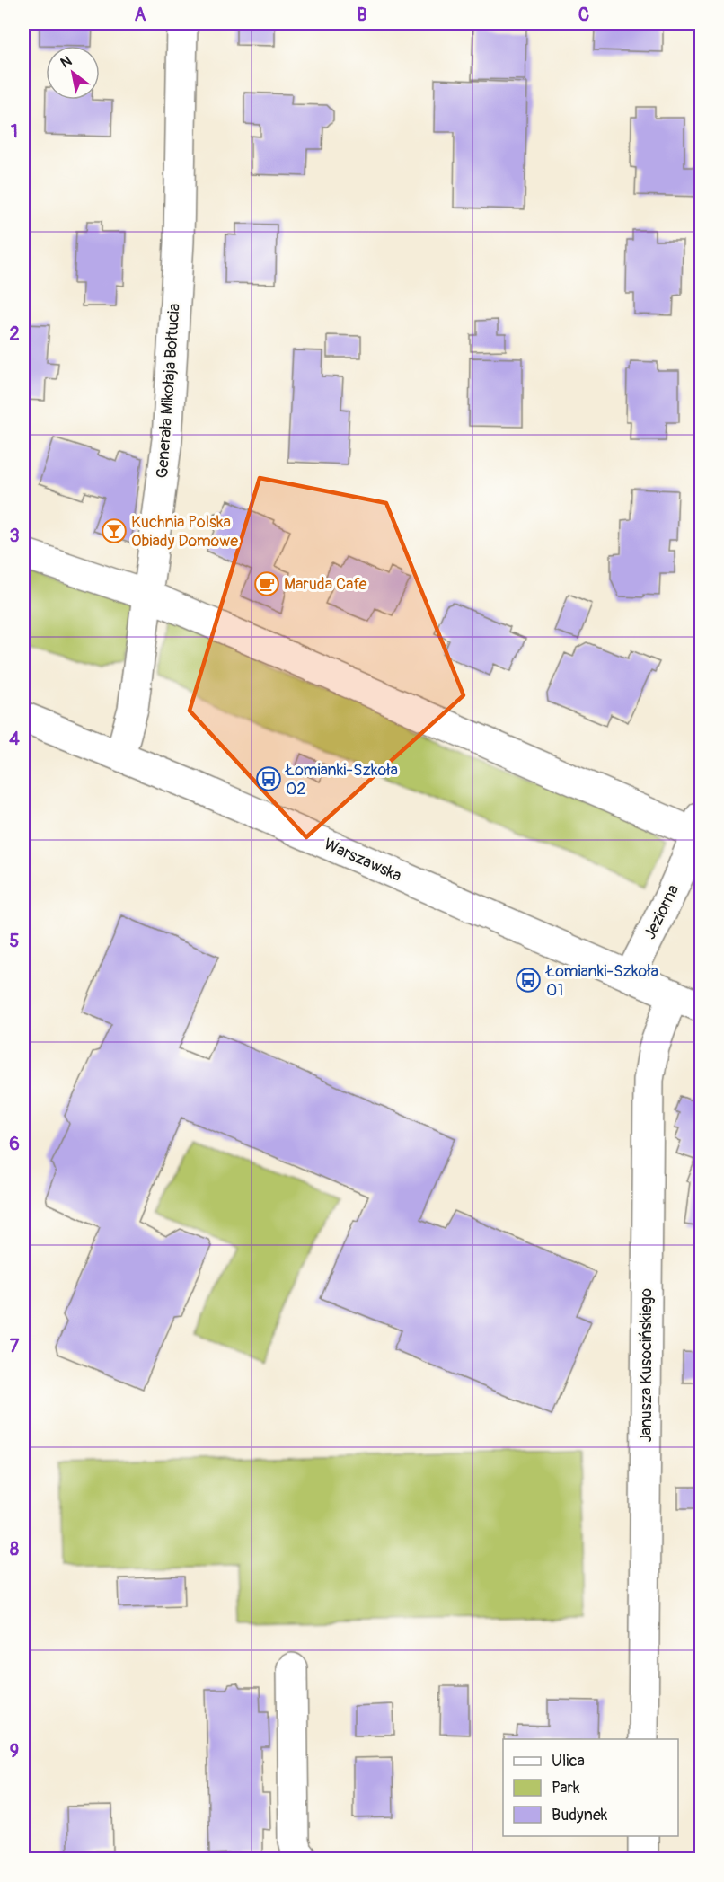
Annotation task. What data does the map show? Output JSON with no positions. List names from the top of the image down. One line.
{"streets":{"street":["Generała Mikołaja Bołtucia","Warszawska","Jeziorna","Janusza Kusocińskiego"]},"crossings":[["Generała Mikołaja Bołtucia","Warszawska"],["Warszawska","Jeziorna"],["Warszawska","Janusza Kusocińskiego"]],"places":{"bar":["Kuchnia Polska Obiady Domowe"],"cafe":["Maruda Cafe"],"bus stop":["Łomianki-Szkoła 02","Łomianki-Szkoła 01"]},"legend":["Ulica","Park","Budynek"],"north":"top left","grid":{"columns":["A","B","C"],"rows":["1","2","3","4","5","6","7","8","9"]}}
